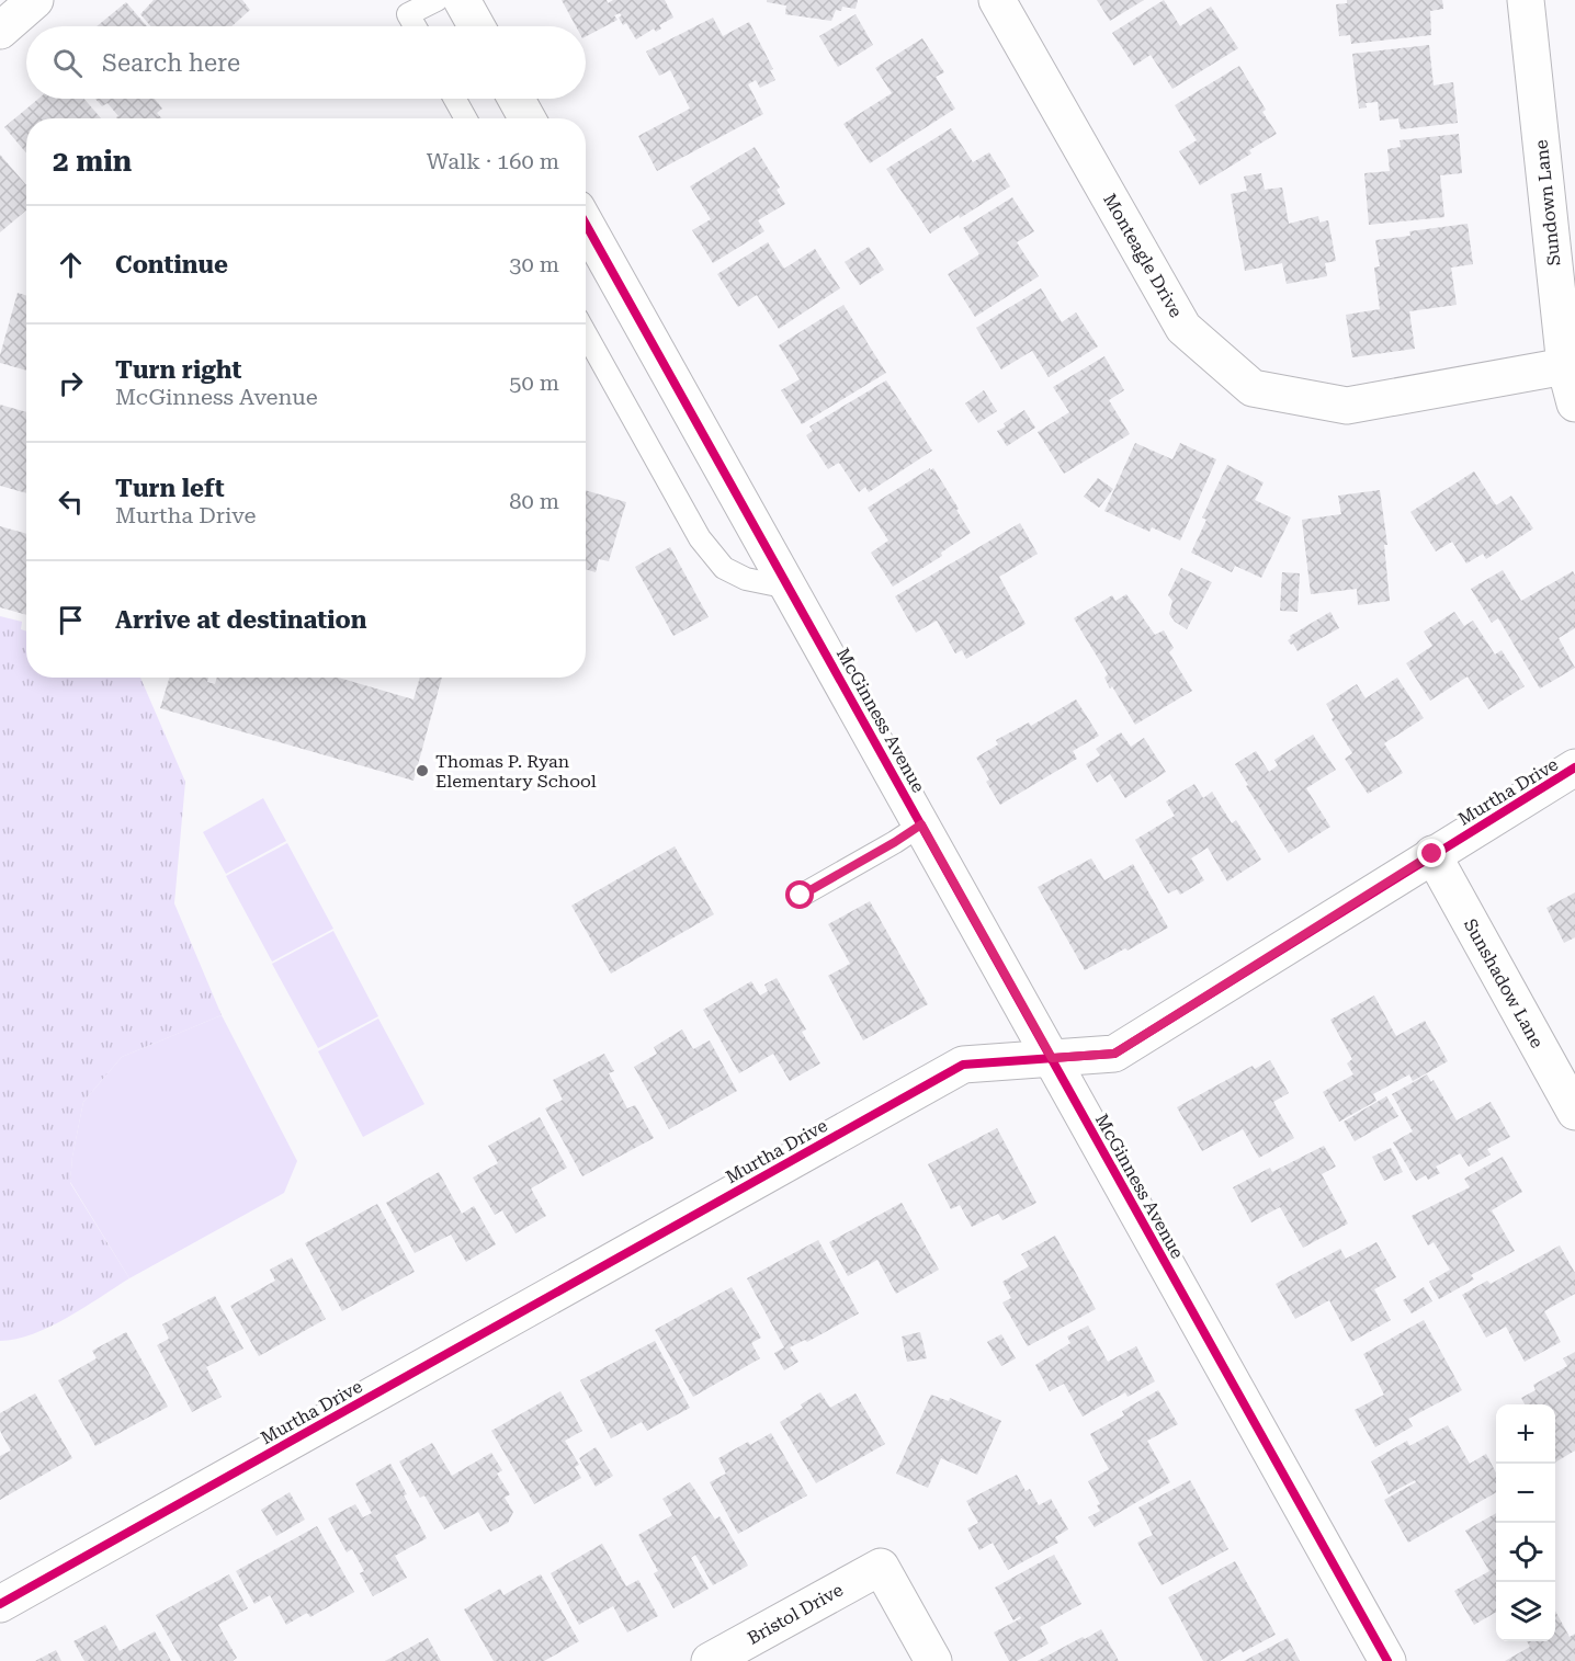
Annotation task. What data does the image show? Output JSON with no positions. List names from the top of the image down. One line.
{"streets":{"street":["Sundown Lane","Monteagle Drive","McGinness Avenue","Murtha Drive","Sunshadow Lane","Bristol Drive"]},"crossings":[["Sundown Lane","Monteagle Drive"],["McGinness Avenue","Murtha Drive"],["Murtha Drive","Sunshadow Lane"]],"places":["Thomas P. Ryan Elementary School"],"page":{"search":"Search here","heading":["2 min","Walk · 160 m"],"list":[["Continue","30 m"],["Turn right","McGinness Avenue","50 m"],["Turn left","Murtha Drive","80 m"],"Arrive at destination"],"map_buttons":["+","−"]}}
